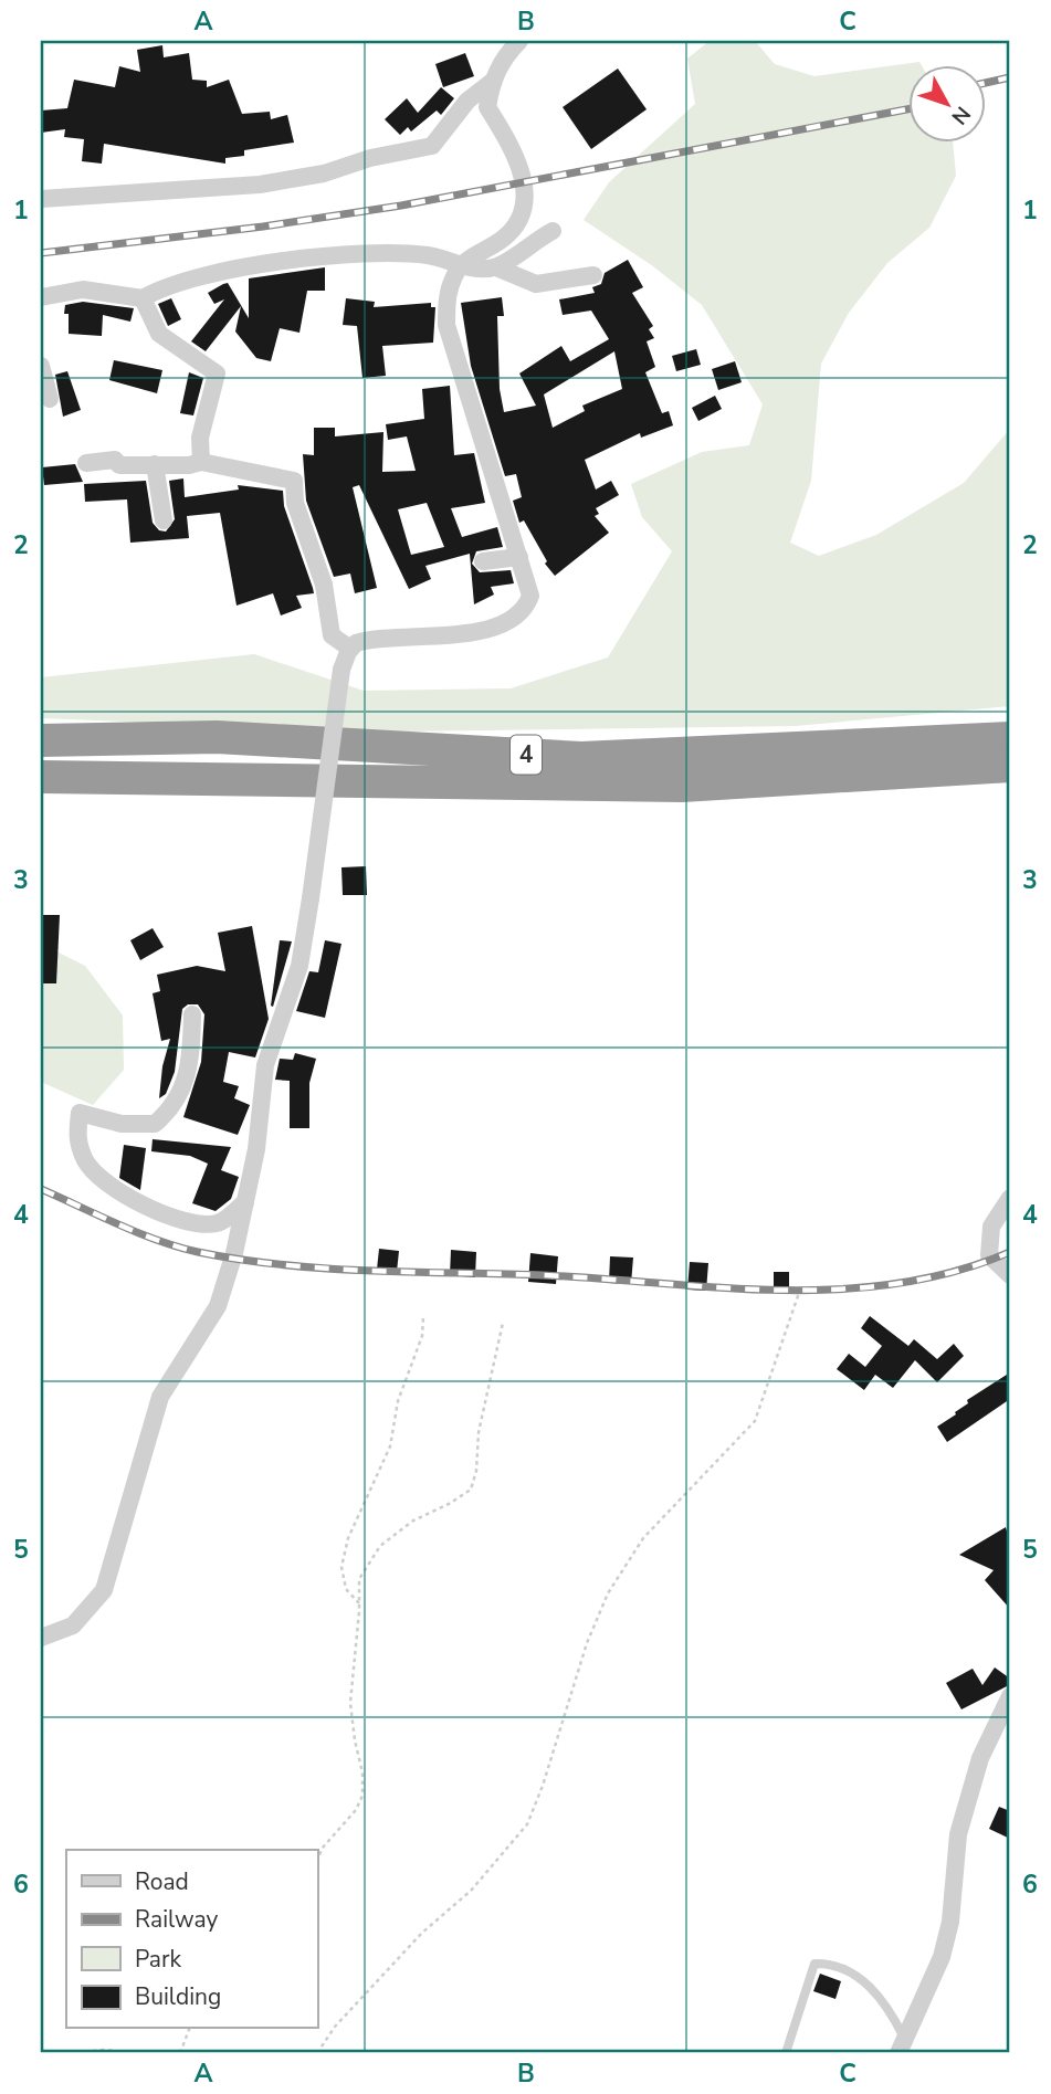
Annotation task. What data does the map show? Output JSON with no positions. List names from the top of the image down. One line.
{"streets":{"highway":["4"]},"legend":["Road","Railway","Park","Building"],"north":"bottom right","grid":{"columns":["A","B","C"],"rows":["1","2","3","4","5","6"]}}
